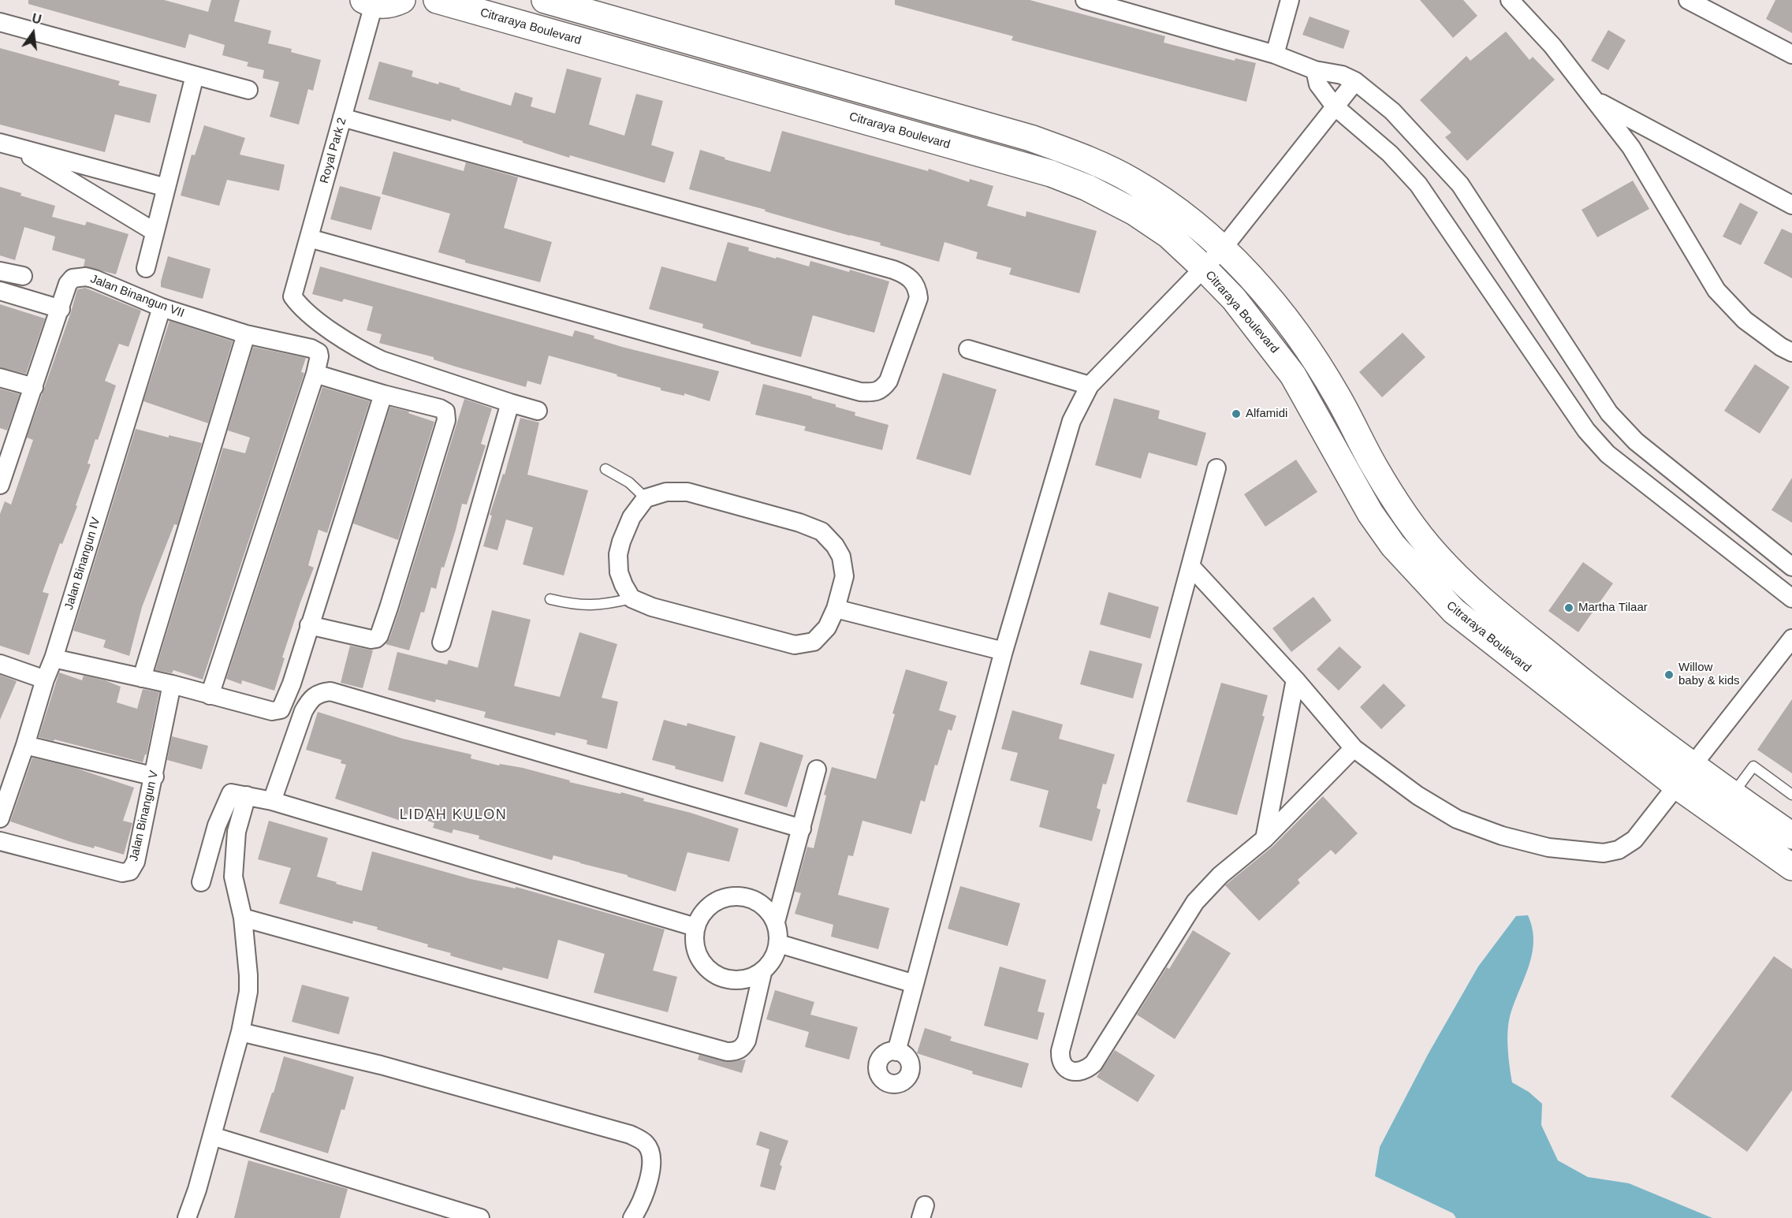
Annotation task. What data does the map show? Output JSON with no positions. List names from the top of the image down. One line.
{"streets":{"main road":["Citraraya Boulevard"],"street":["Royal Park 2","Jalan Binangun VII","Jalan Binangun IV","Jalan Binangun V"]},"crossings":[["Jalan Binangun VII","Jalan Binangun IV"]],"districts":["LIDAH KULON"],"places":["Alfamidi","Martha Tilaar","Willow baby & kids"],"north":"top"}
